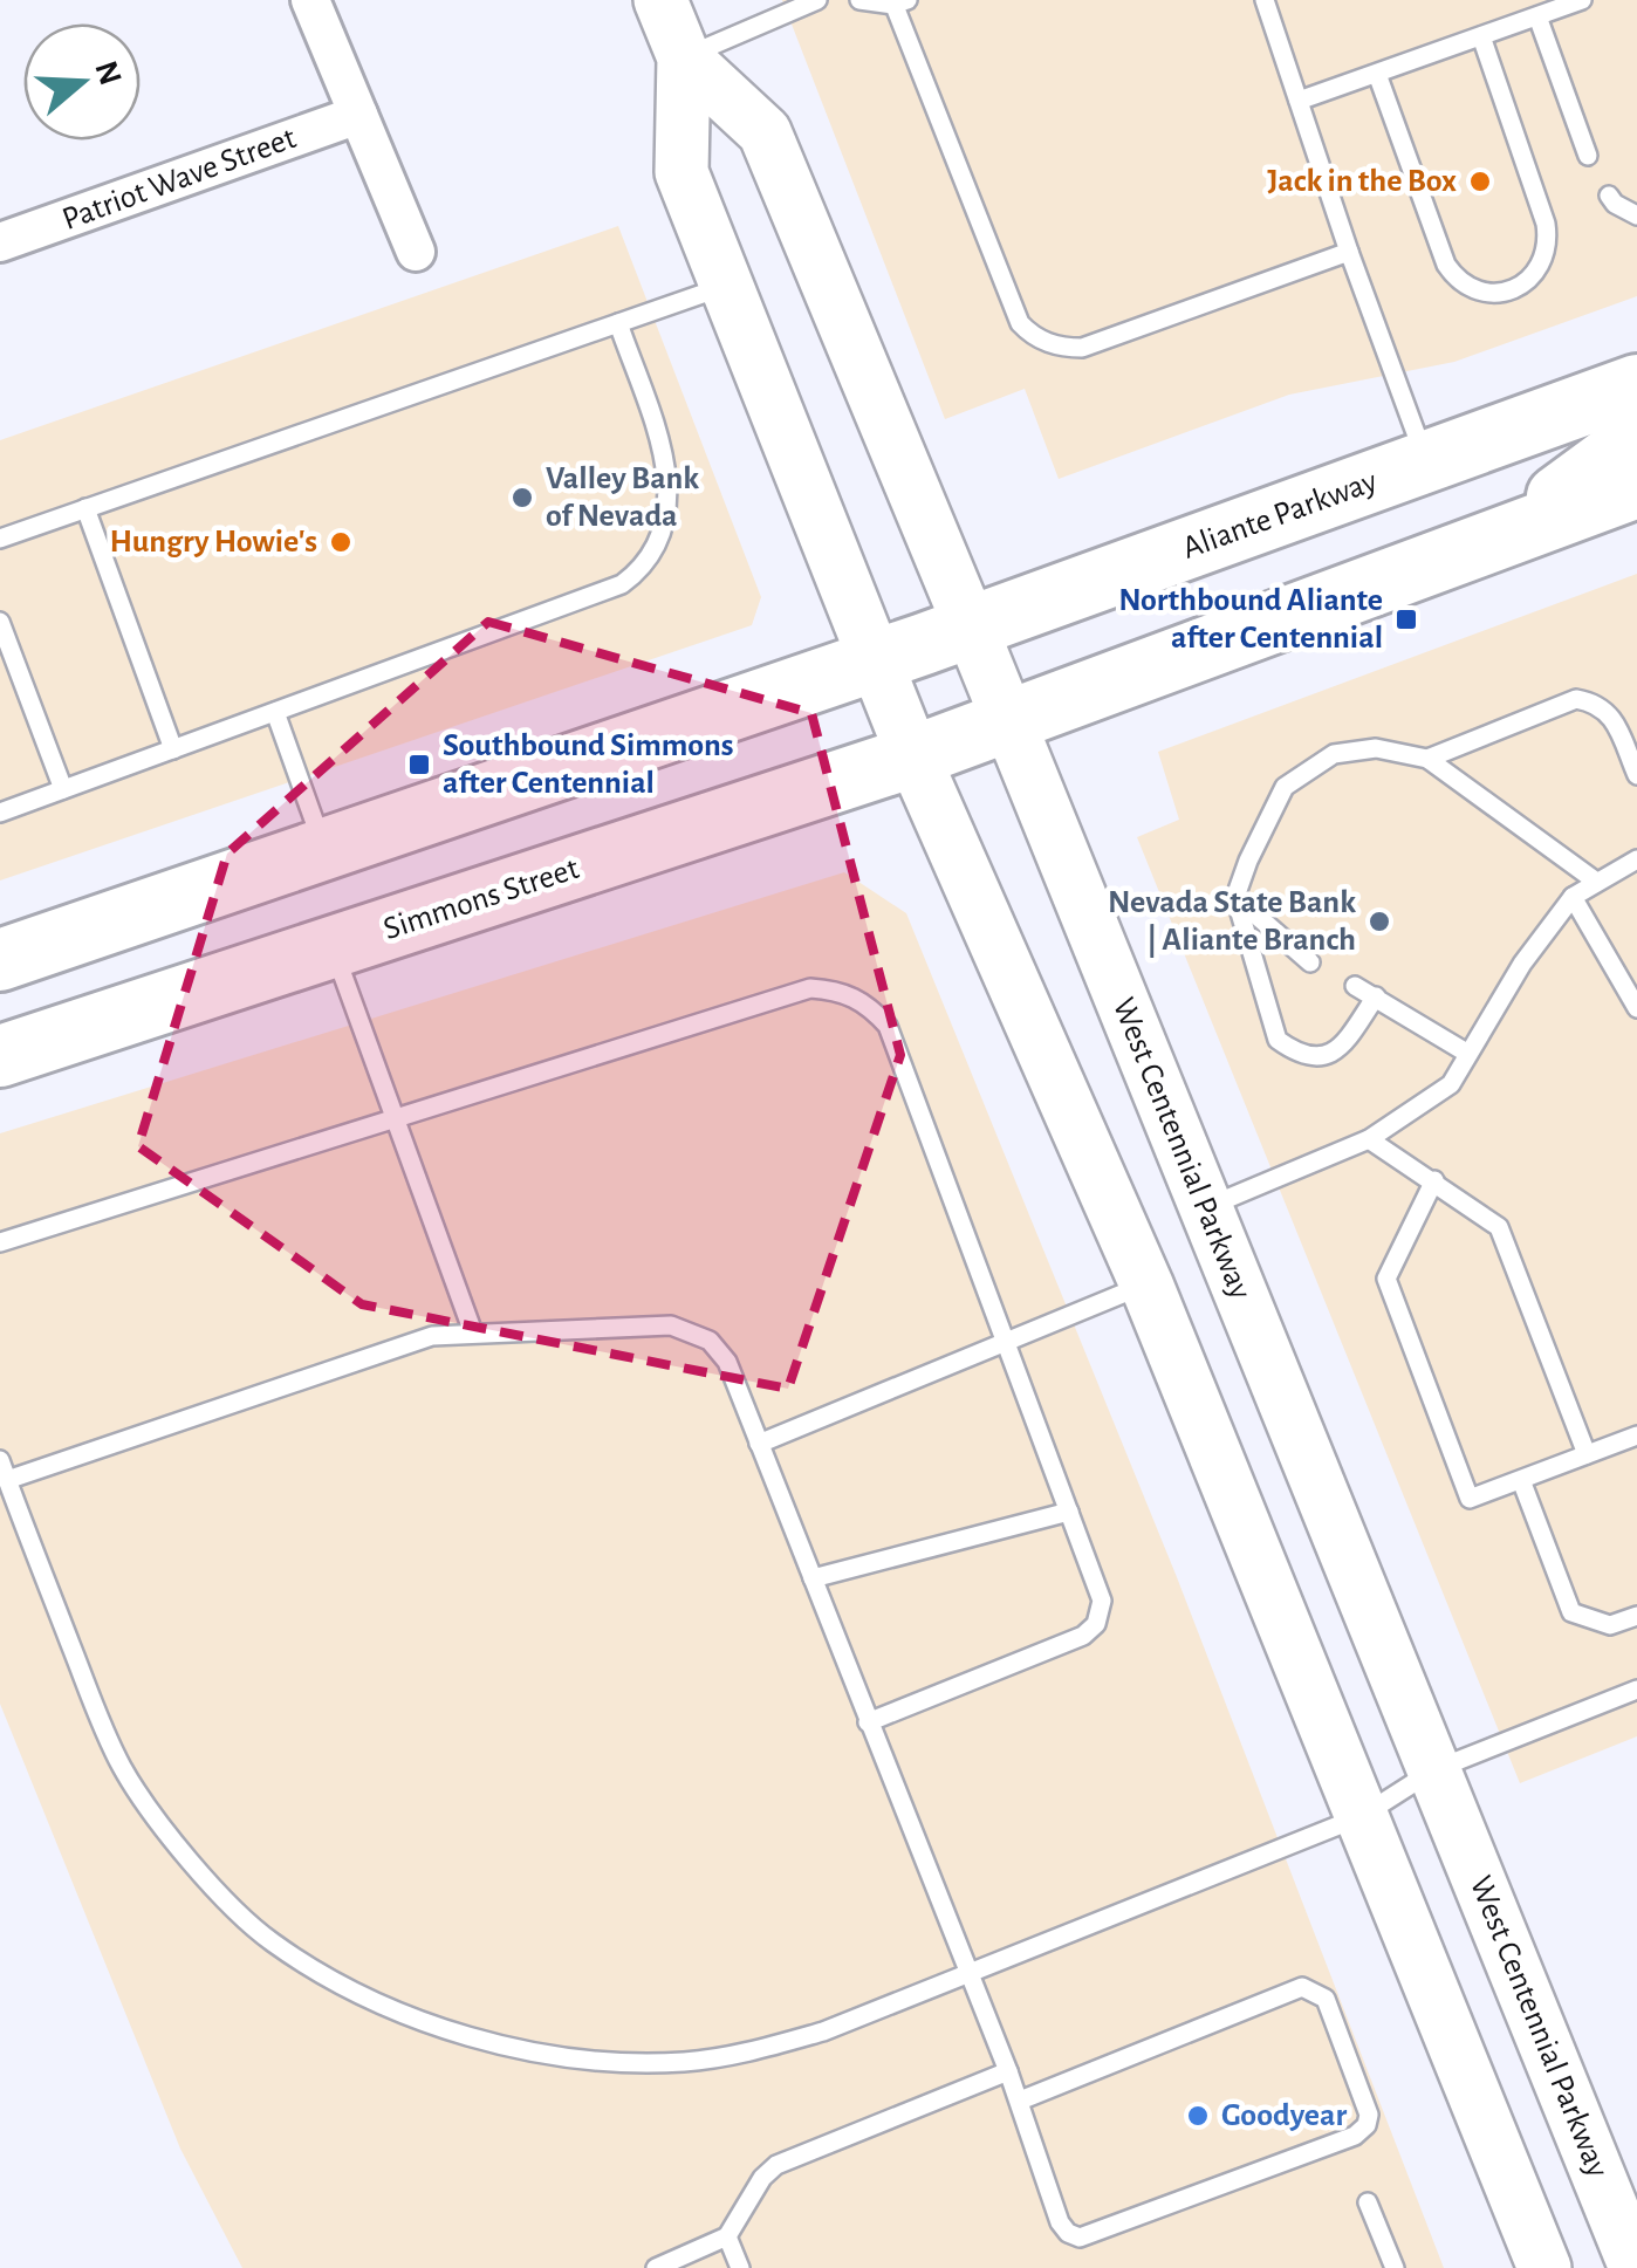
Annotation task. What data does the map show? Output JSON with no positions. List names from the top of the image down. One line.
{"streets":{"main road":["Aliante Parkway","Simmons Street","West Centennial Parkway"],"street":["Patriot Wave Street"]},"crossings":[["Aliante Parkway","West Centennial Parkway"],["Simmons Street","West Centennial Parkway"]],"places":{"other":["Jack in the Box","Valley Bank of Nevada","Hungry Howie's","Nevada State Bank | Aliante Branch","Goodyear"],"transit":["Northbound Aliante after Centennial","Southbound Simmons after Centennial"]},"north":"right"}
